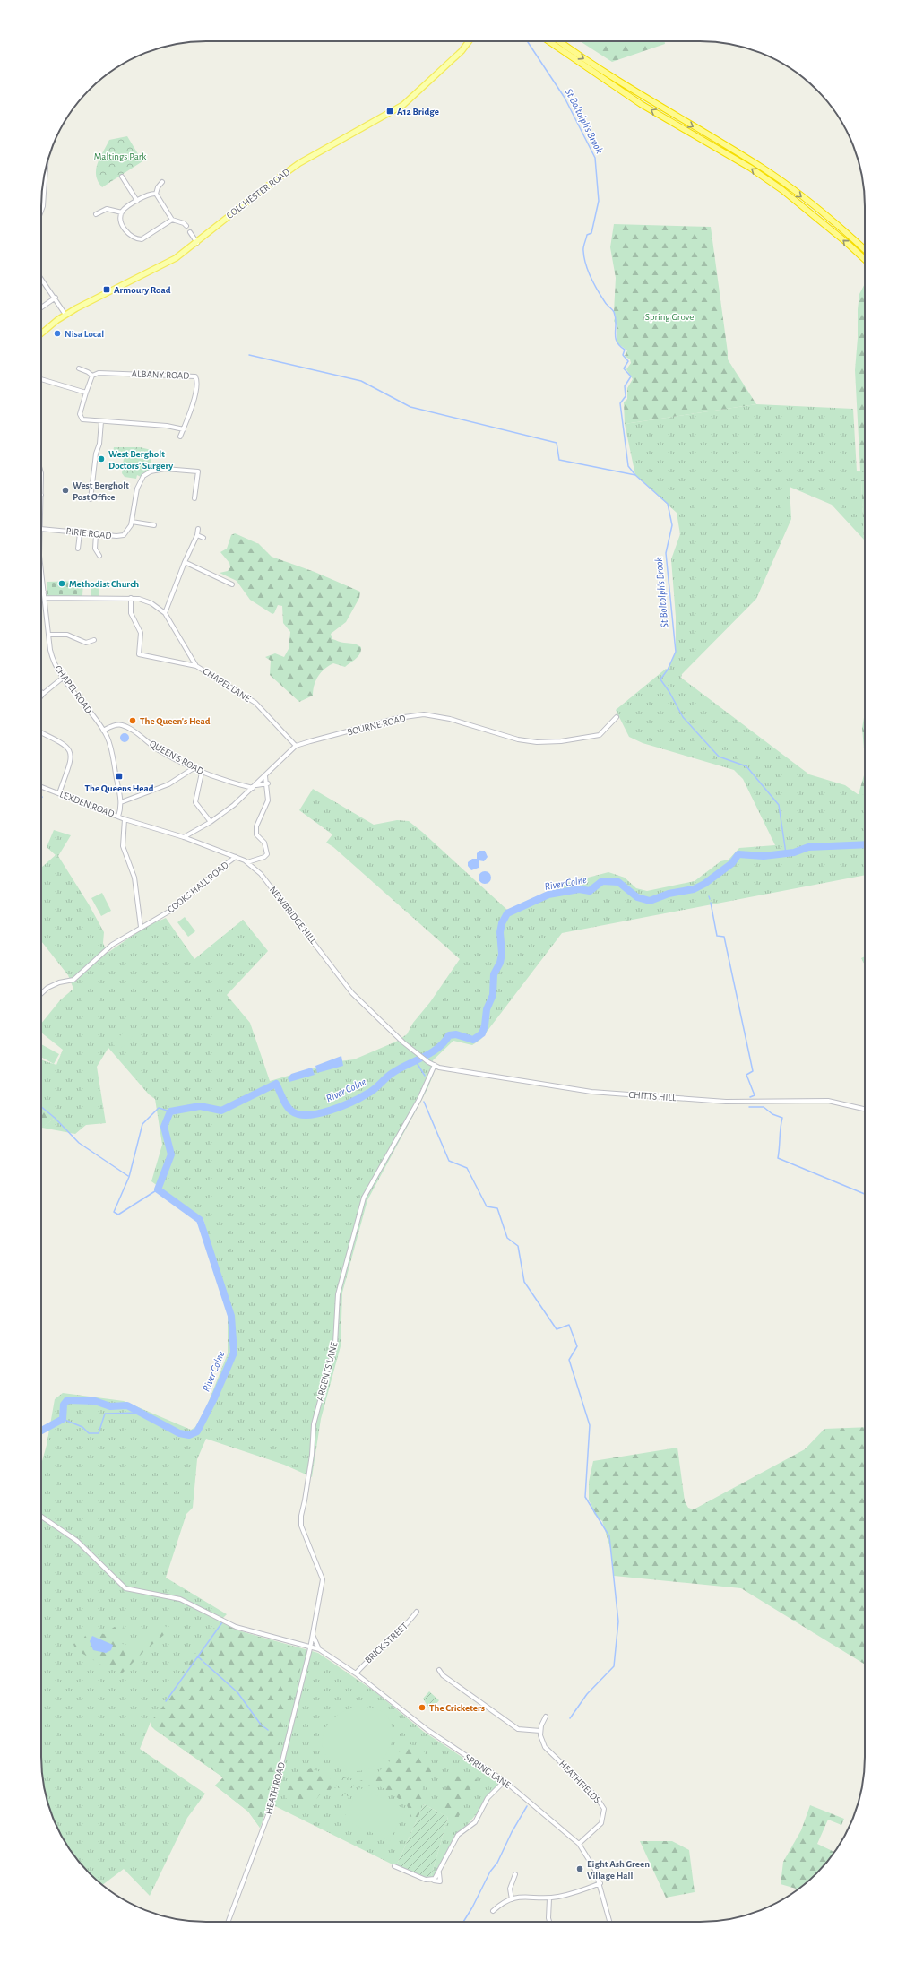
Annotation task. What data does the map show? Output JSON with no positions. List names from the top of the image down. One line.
{"streets":{"main road":["COLCHESTER ROAD"],"street":["ALBANY ROAD","PIRIE ROAD","CHAPEL LANE","CHAPEL ROAD","BOURNE ROAD","QUEEN'S ROAD","LEXDEN ROAD","COOKS HALL ROAD","NEWBRIDGE HILL","CHITTS HILL","ARGENTS LANE","BRICK STREET","SPRING LANE","HEATHFIELDS","HEATH ROAD"]},"crossings":[["CHAPEL LANE","CHAPEL ROAD"],["CHAPEL LANE","BOURNE ROAD"],["CHAPEL ROAD","QUEEN'S ROAD"],["CHAPEL ROAD","LEXDEN ROAD"],["CHAPEL ROAD","NEWBRIDGE HILL"],["BOURNE ROAD","QUEEN'S ROAD"],["BOURNE ROAD","NEWBRIDGE HILL"],["LEXDEN ROAD","NEWBRIDGE HILL"],["COOKS HALL ROAD","NEWBRIDGE HILL"],["NEWBRIDGE HILL","CHITTS HILL"],["NEWBRIDGE HILL","ARGENTS LANE"],["CHITTS HILL","ARGENTS LANE"],["ARGENTS LANE","SPRING LANE"],["ARGENTS LANE","HEATH ROAD"],["BRICK STREET","SPRING LANE"],["SPRING LANE","HEATHFIELDS"],["SPRING LANE","HEATH ROAD"]],"water":["St Boltolph's Brook","River Colne"],"parks":["Maltings Park","Spring Grove"],"places":{"transit":["A12 Bridge","Armoury Road","The Queens Head"],"other":["Nisa Local","West Bergholt Doctors' Surgery","West Bergholt Post Office","Methodist Church","The Queen's Head","The Cricketers","Eight Ash Green Village Hall"]}}
